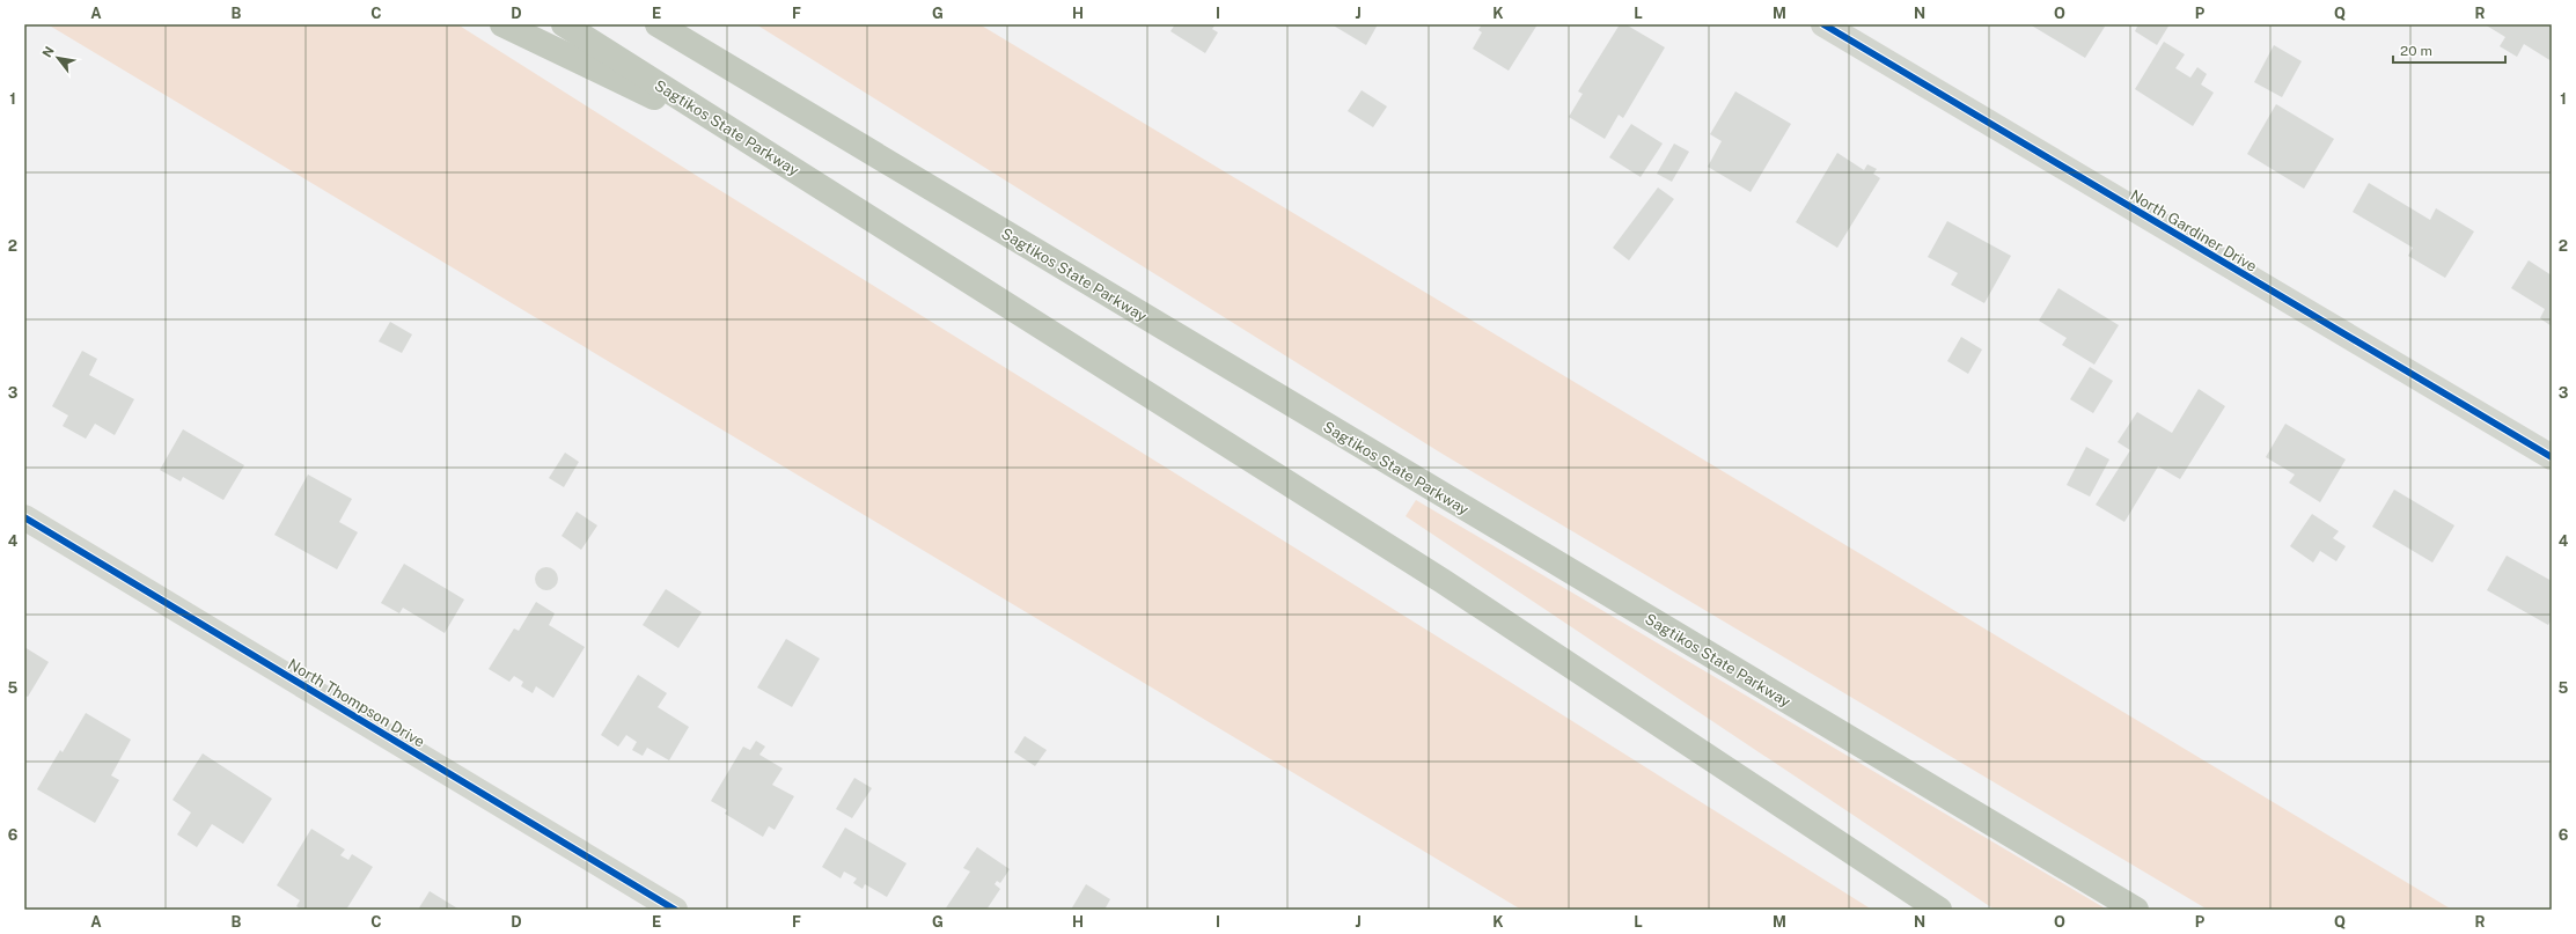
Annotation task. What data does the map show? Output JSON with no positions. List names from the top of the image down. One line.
{"streets":{"highway":["Sagtikos State Parkway"],"street":["North Gardiner Drive","North Thompson Drive"]},"scale_bar":"20 m","north":"top left","grid":{"columns":["A","B","C","D","E","F","G","H","I","J","K","L","M","N","O","P","Q","R"],"rows":["1","2","3","4","5","6"]}}
